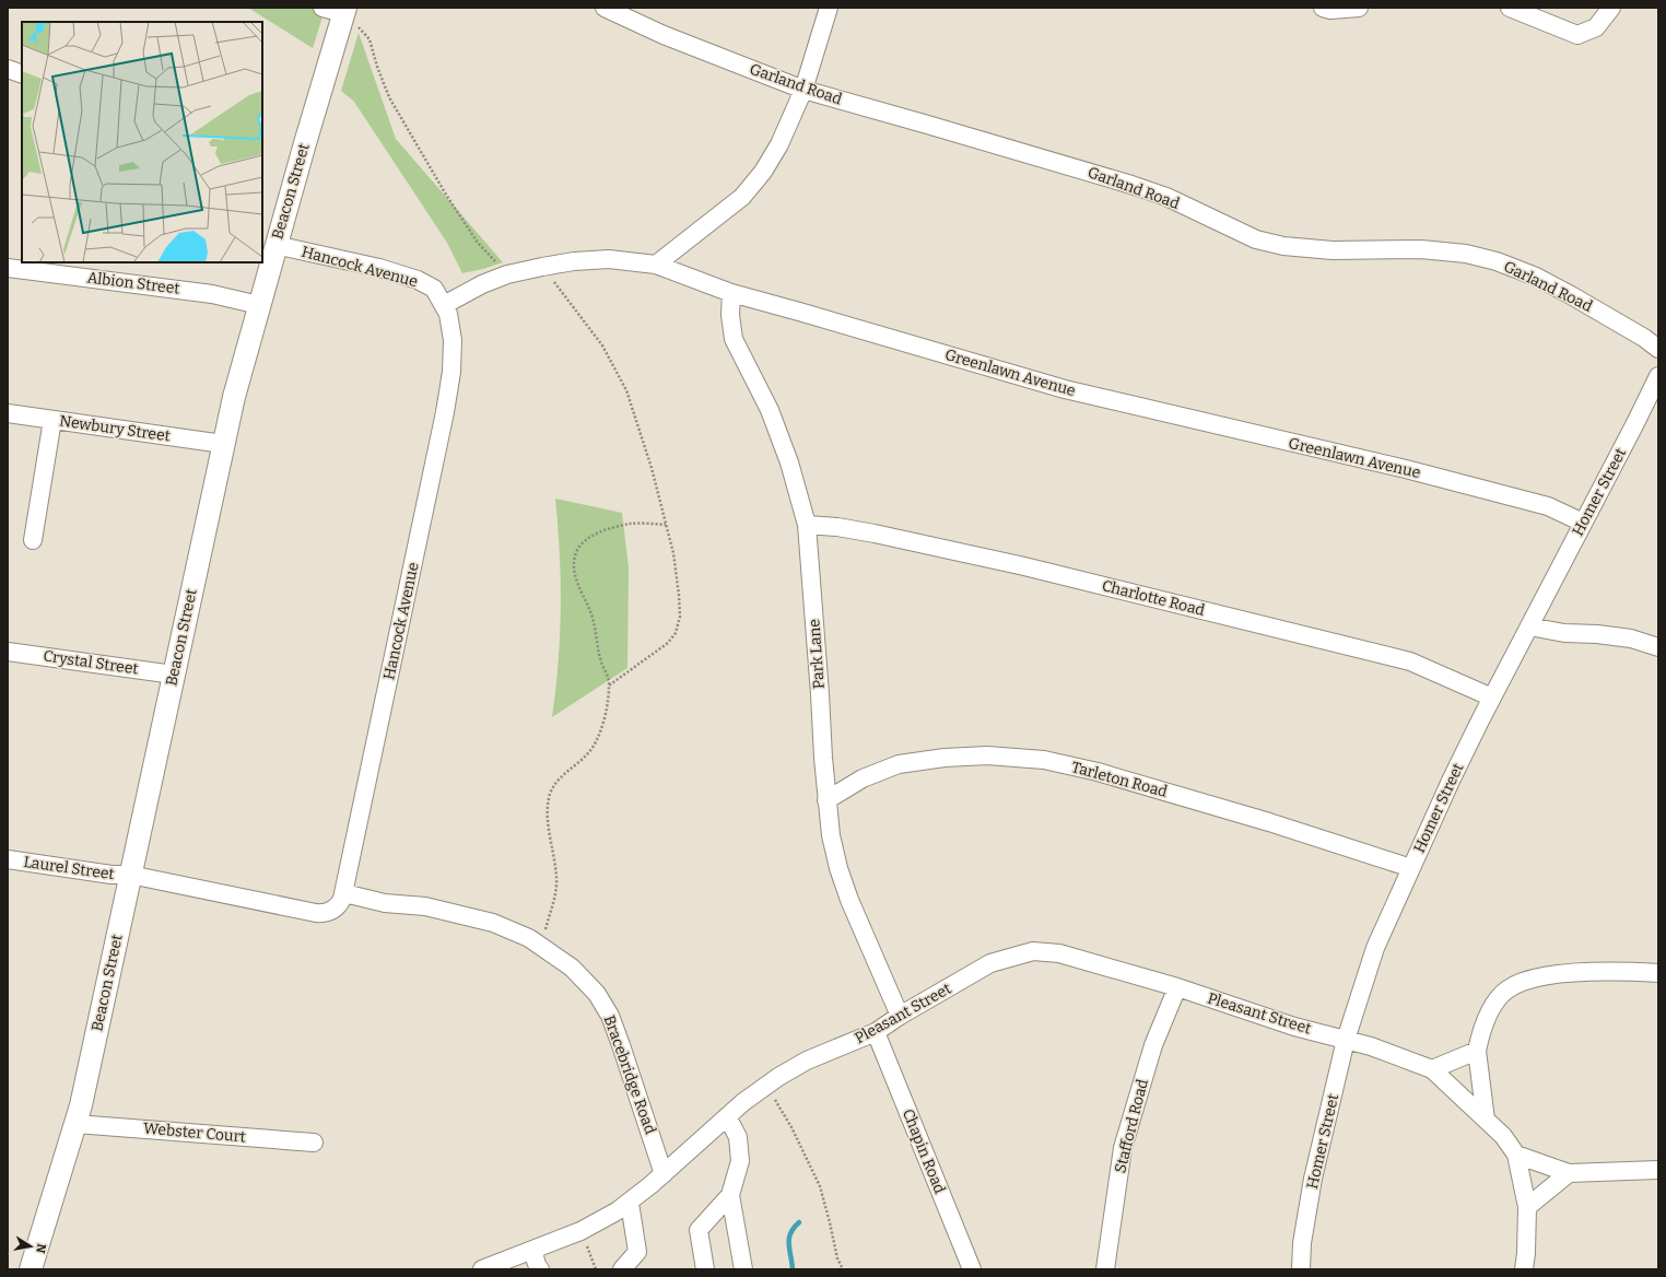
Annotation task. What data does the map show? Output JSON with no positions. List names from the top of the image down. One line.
{"streets":{"main road":["Beacon Street"],"street":["Garland Road","Hancock Avenue","Albion Street","Greenlawn Avenue","Newbury Street","Homer Street","Charlotte Road","Park Lane","Crystal Street","Tarleton Road","Laurel Street","Pleasant Street","Bracebridge Road","Stafford Road","Webster Court","Chapin Road"]},"crossings":[["Beacon Street","Hancock Avenue"],["Beacon Street","Albion Street"],["Beacon Street","Newbury Street"],["Beacon Street","Crystal Street"],["Beacon Street","Laurel Street"],["Beacon Street","Webster Court"],["Hancock Avenue","Greenlawn Avenue"],["Hancock Avenue","Laurel Street"],["Hancock Avenue","Bracebridge Road"],["Greenlawn Avenue","Homer Street"],["Greenlawn Avenue","Park Lane"],["Homer Street","Charlotte Road"],["Homer Street","Tarleton Road"],["Homer Street","Pleasant Street"],["Charlotte Road","Park Lane"],["Park Lane","Tarleton Road"],["Park Lane","Pleasant Street"],["Pleasant Street","Bracebridge Road"],["Pleasant Street","Stafford Road"],["Pleasant Street","Chapin Road"]],"north":"right"}
